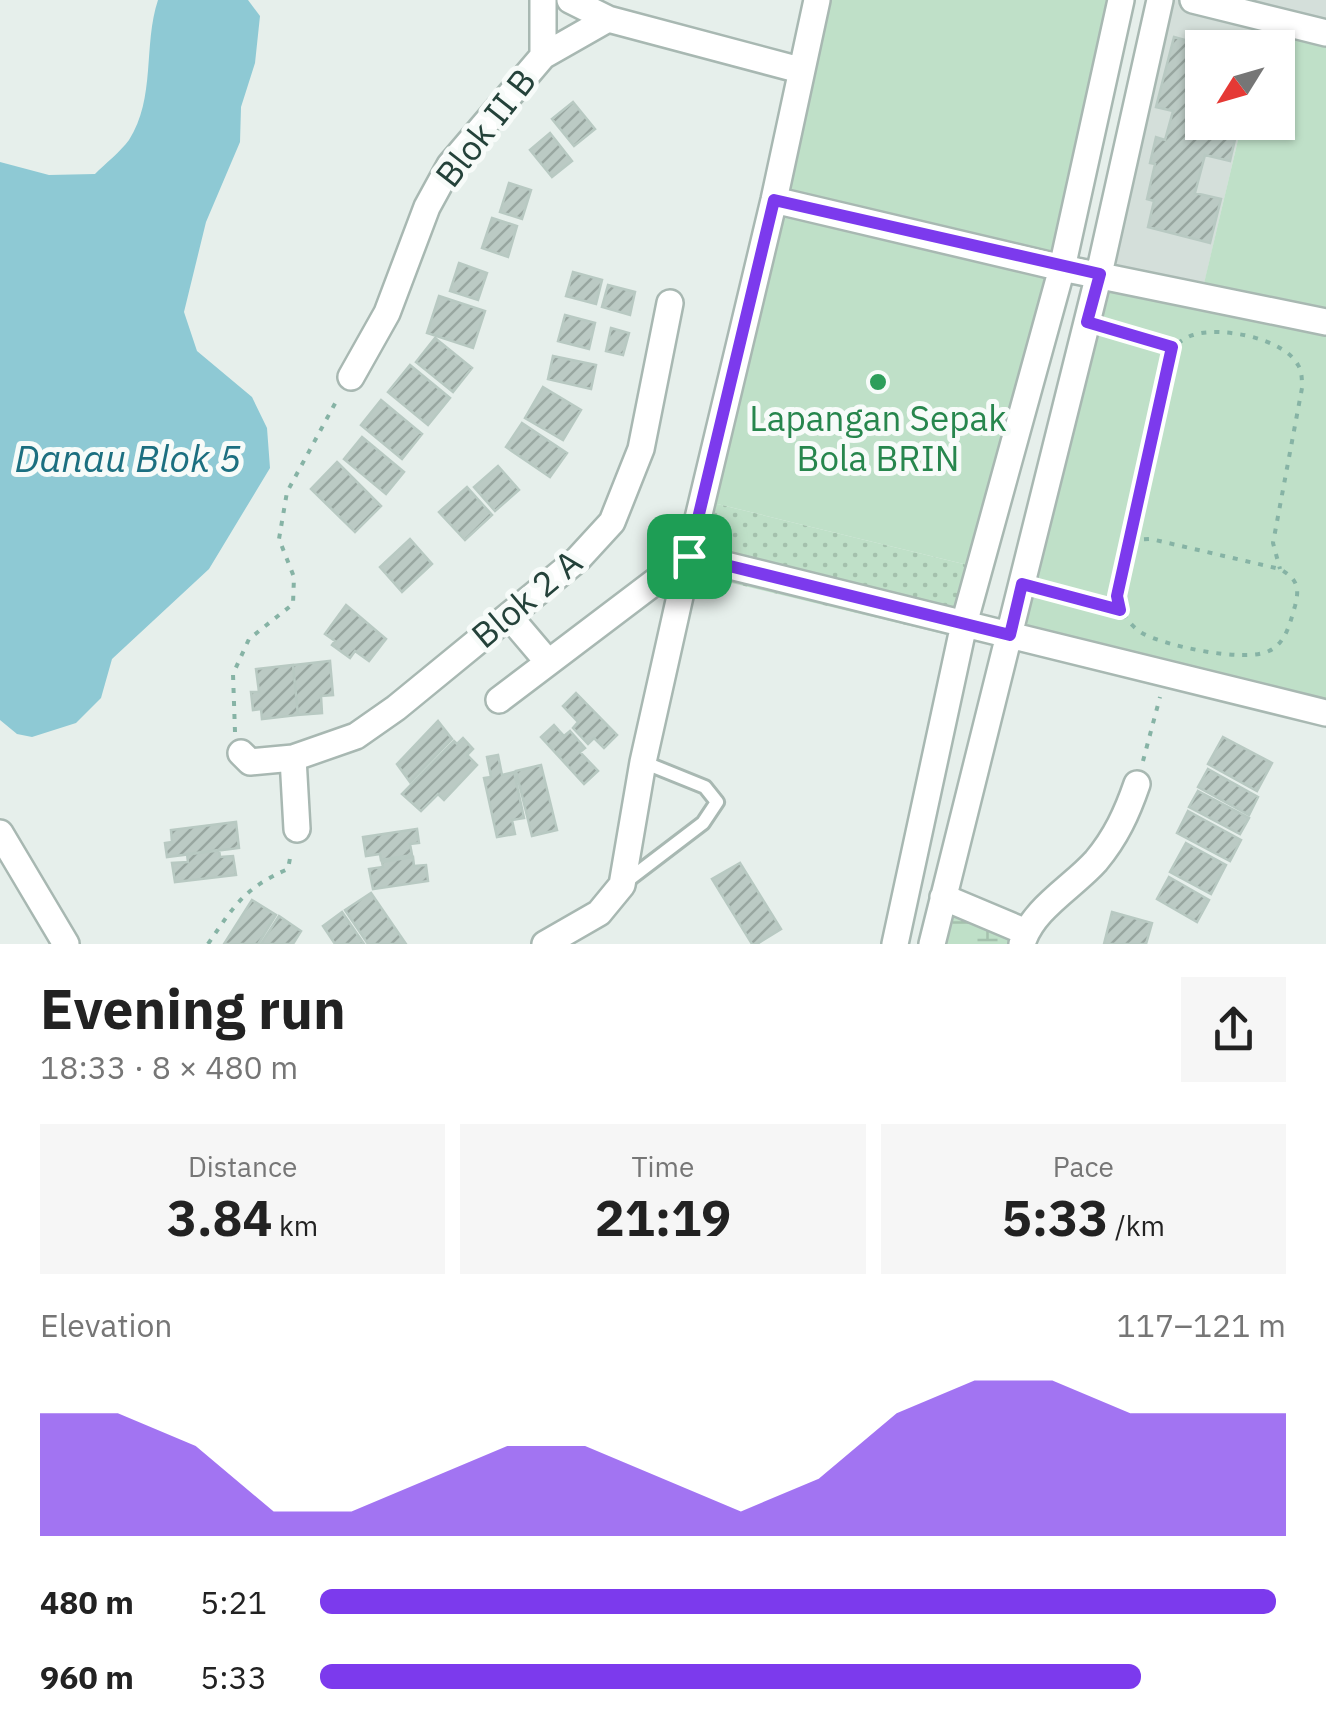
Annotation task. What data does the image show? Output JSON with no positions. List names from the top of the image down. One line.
{"streets":{"street":["Blok II B","Blok 2 A"]},"water":["Danau Blok 5"],"places":["Lapangan Sepak Bola BRIN"],"north":"bottom left","page":{"heading":["Evening run","18:33 · 8 × 480 m"],"stats":[["Distance","3.84 km"],["Time","21:19"],["Pace","5:33 /km"]],"chart":["Elevation","117–121 m"],"list":[{"name":"480 m","note":"5:21"},{"name":"960 m","note":"5:33"}]}}
